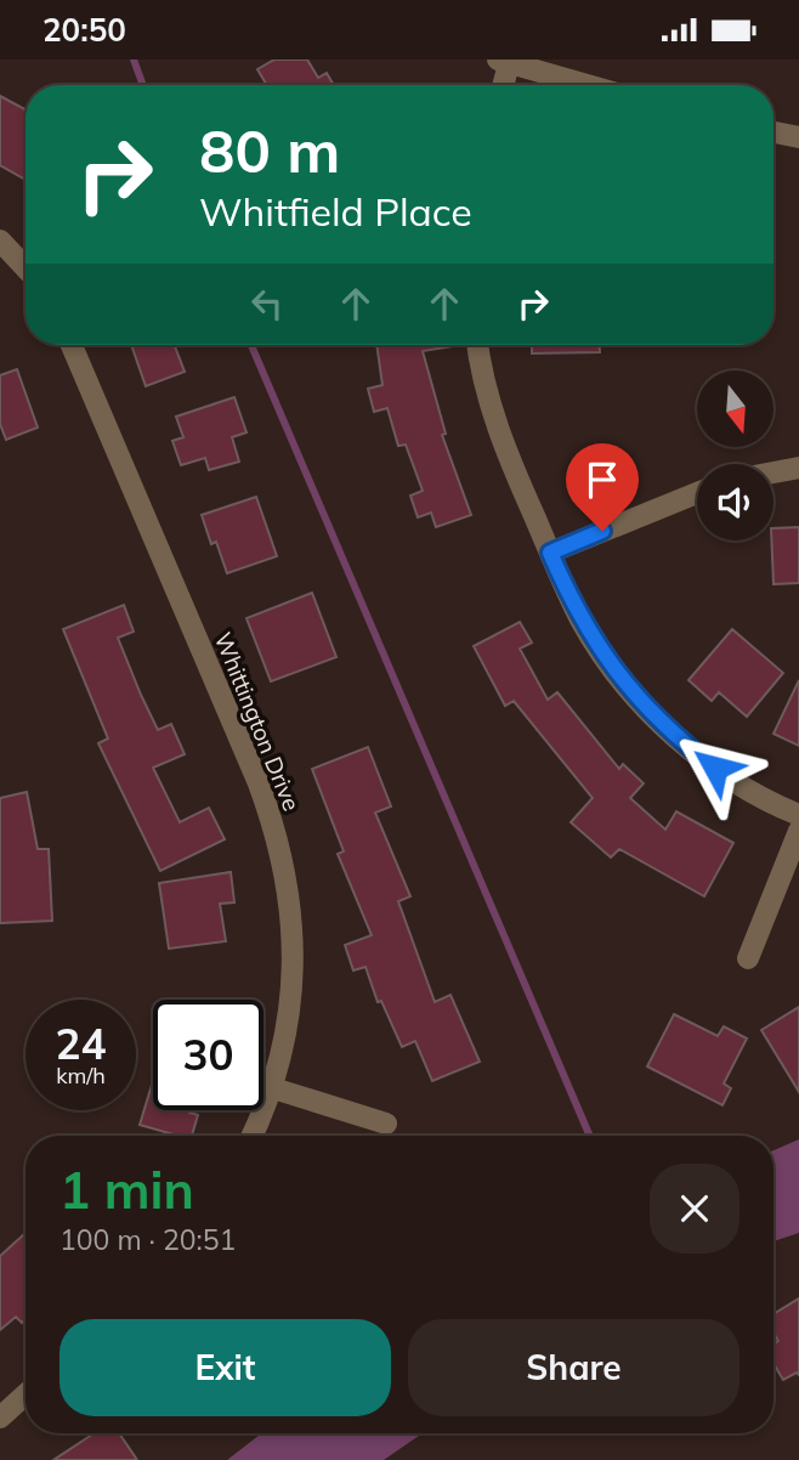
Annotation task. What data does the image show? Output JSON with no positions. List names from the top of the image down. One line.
{"streets":{"street":["Whittington Drive"]},"north":"bottom","page":{"status":"20:50","turn":["80 m","Whitfield Place"],"speed":"24 km/h","limit":"30","heading":["1 min","100 m · 20:51"],"buttons":["Exit","Share"]}}
